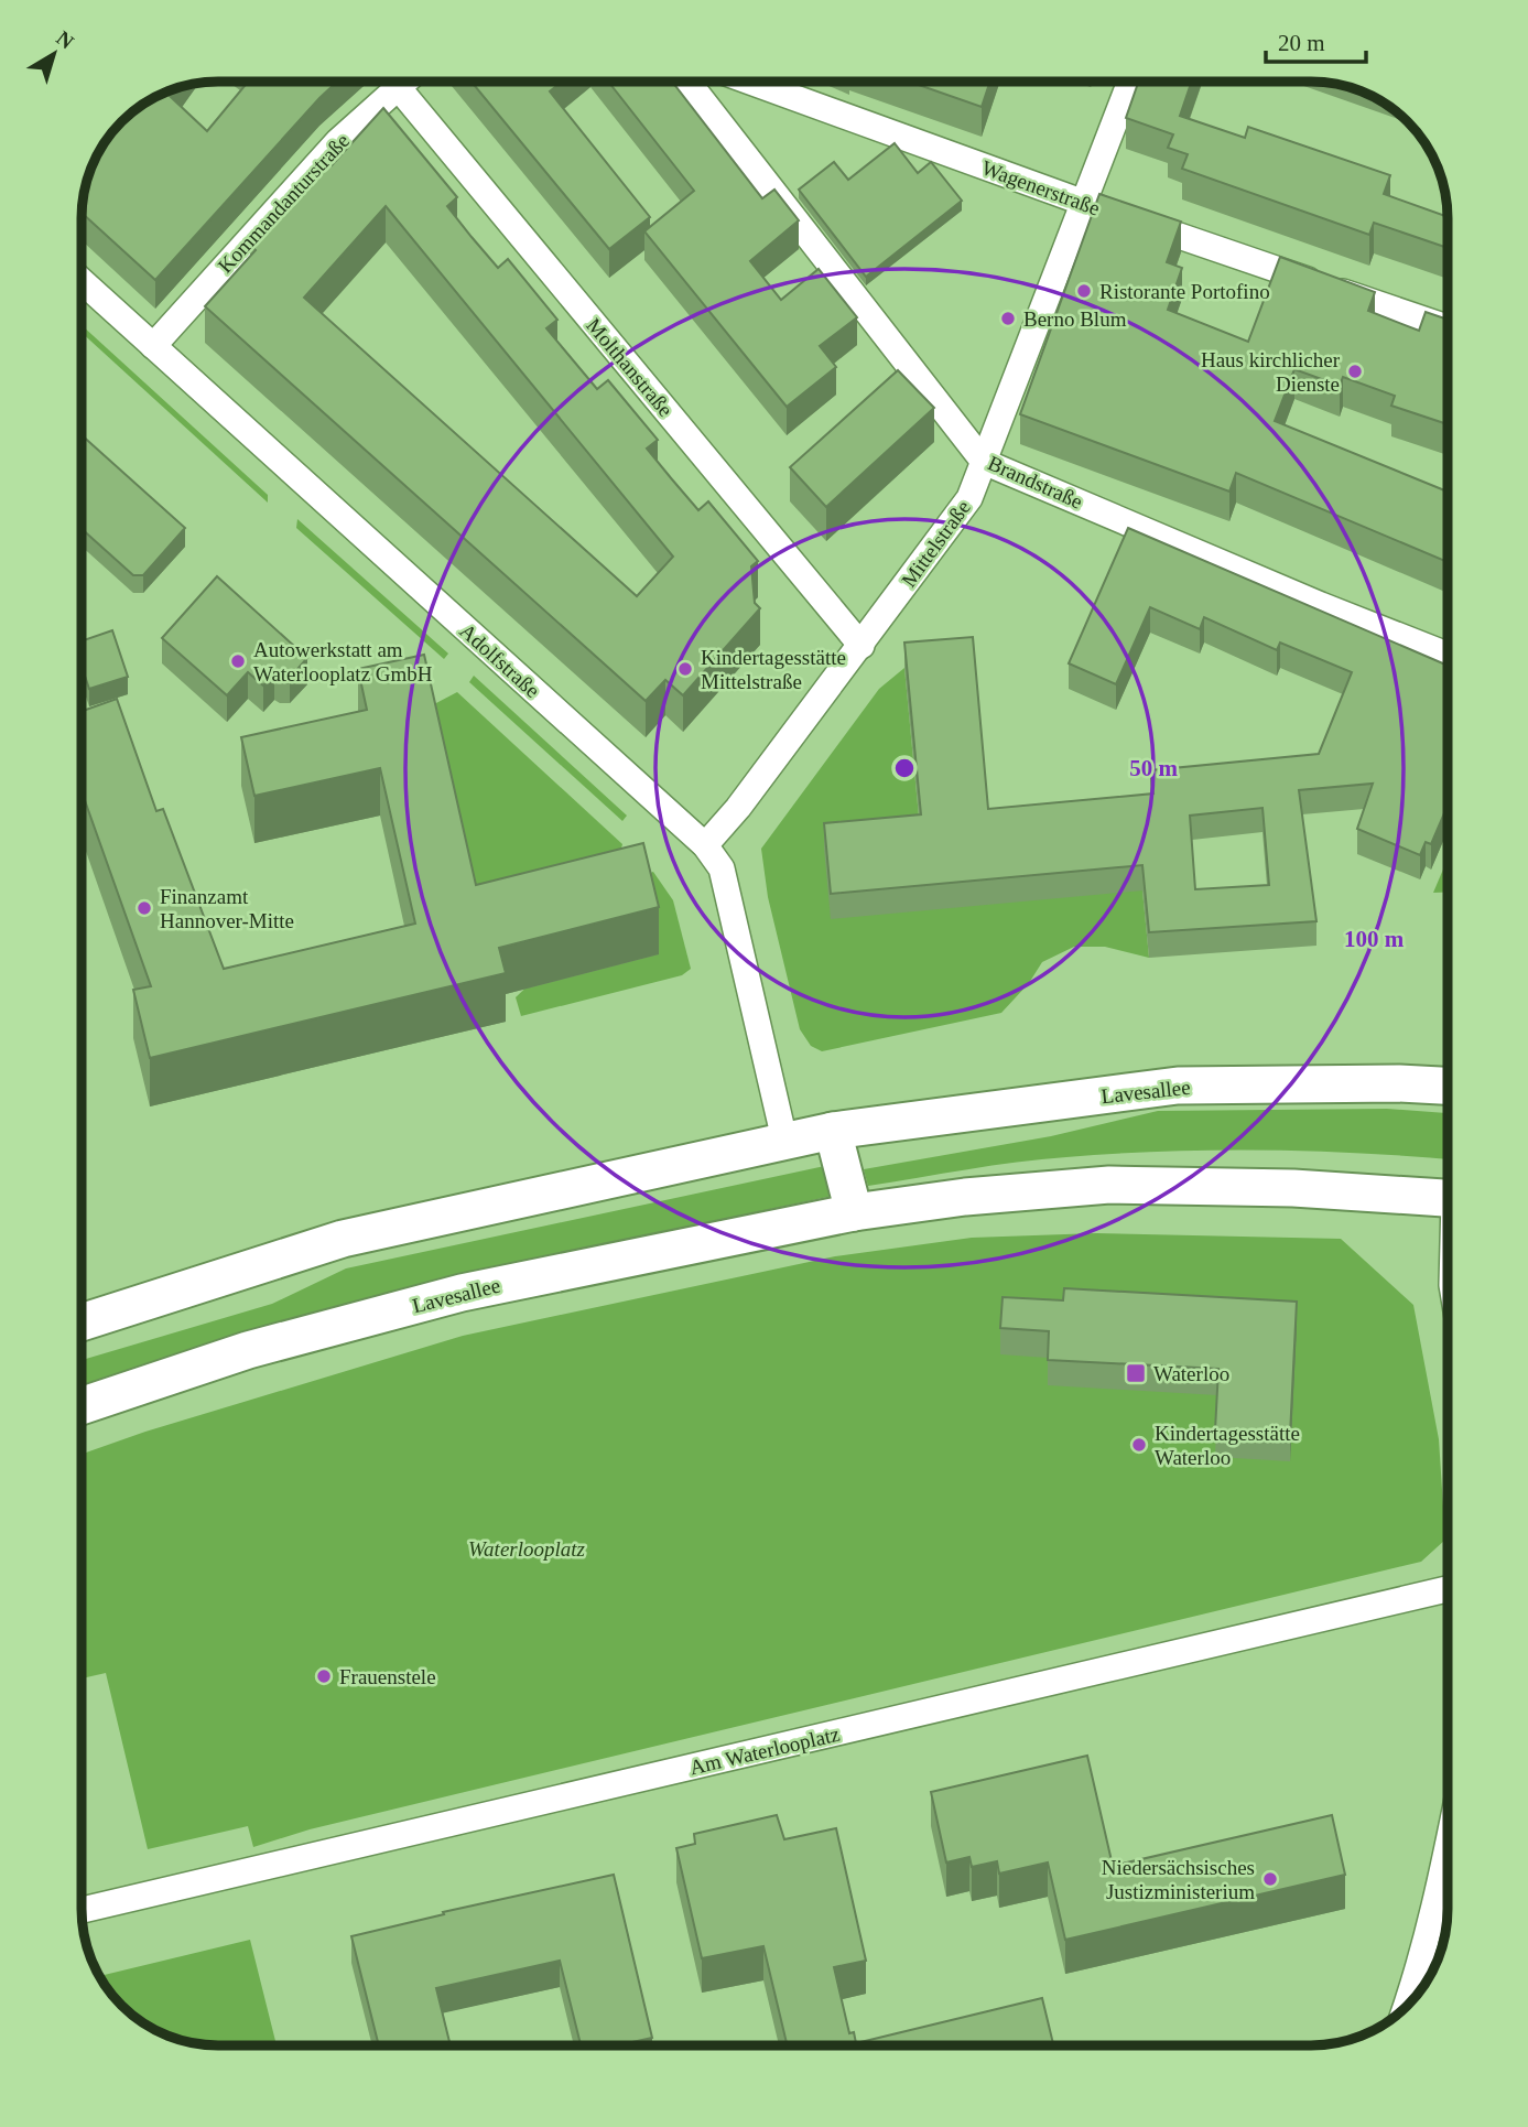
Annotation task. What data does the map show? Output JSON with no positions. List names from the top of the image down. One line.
{"streets":{"main road":["Lavesallee"],"street":["Wagenerstraße","Kommandanturstraße","Molthanstraße","Brandstraße","Mittelstraße","Adolfstraße","Am Waterlooplatz"]},"crossings":[["Wagenerstraße","Mittelstraße"],["Kommandanturstraße","Molthanstraße"],["Kommandanturstraße","Adolfstraße"],["Molthanstraße","Mittelstraße"],["Brandstraße","Mittelstraße"],["Mittelstraße","Adolfstraße"],["Adolfstraße","Lavesallee"]],"parks":["Waterlooplatz"],"places":{"other":["Ristorante Portofino","Berno Blum","Haus kirchlicher Dienste","Autowerkstatt am Waterlooplatz GmbH","Kindertagesstätte Mittelstraße","Finanzamt Hannover-Mitte","Kindertagesstätte Waterloo","Frauenstele","Niedersächsisches Justizministerium"],"transit":["Waterloo"]},"scale_bar":"20 m","north":"top right","rings":["50 m","100 m"]}
